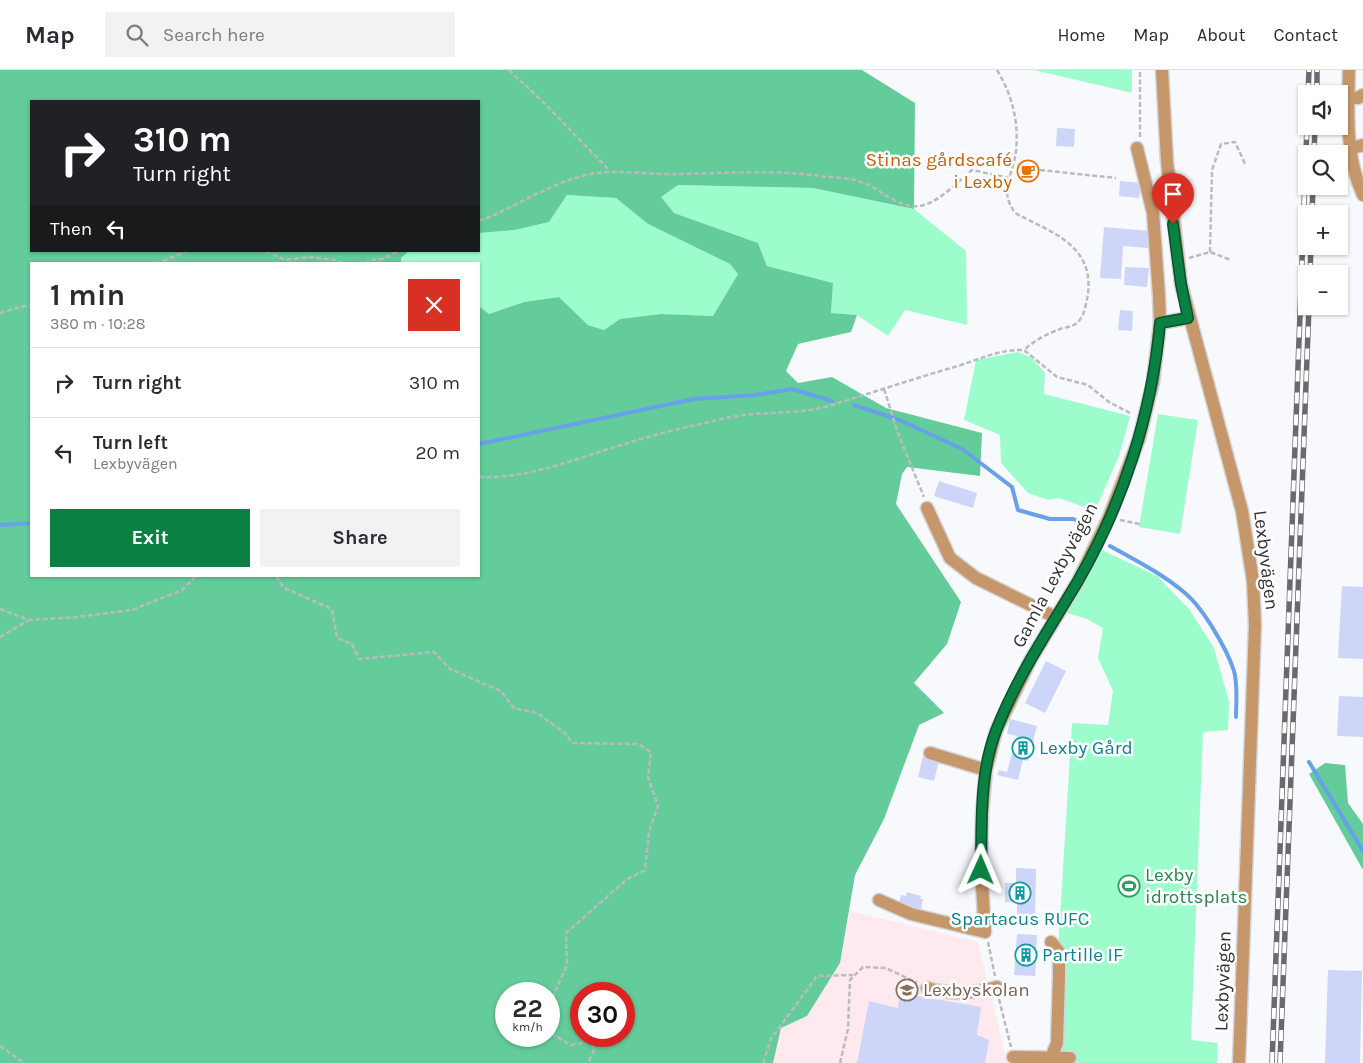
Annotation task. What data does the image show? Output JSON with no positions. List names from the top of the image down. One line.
{"streets":{"street":["Lexbyvägen","Gamla Lexbyvägen"]},"places":{"cafe":["Stinas gårdscafé i Lexby"],"building":["Lexby Gård","Spartacus RUFC","Partille IF"],"sports":["Lexby idrottsplats"],"school or university":["Lexbyskolan"]},"page":{"header":"Map","search":"Search here","nav":["Home","Map","About","Contact"],"map_buttons":["+","−"],"turn":["310 m","Turn right"],"then":"Then","heading":["1 min","380 m · 10:28"],"list":[{"name":"Turn right","value":"310 m"},{"name":"Turn left","note":"Lexbyvägen","value":"20 m"}],"buttons":["Exit","Share"],"speed":"22 km/h","limit":"30"}}
